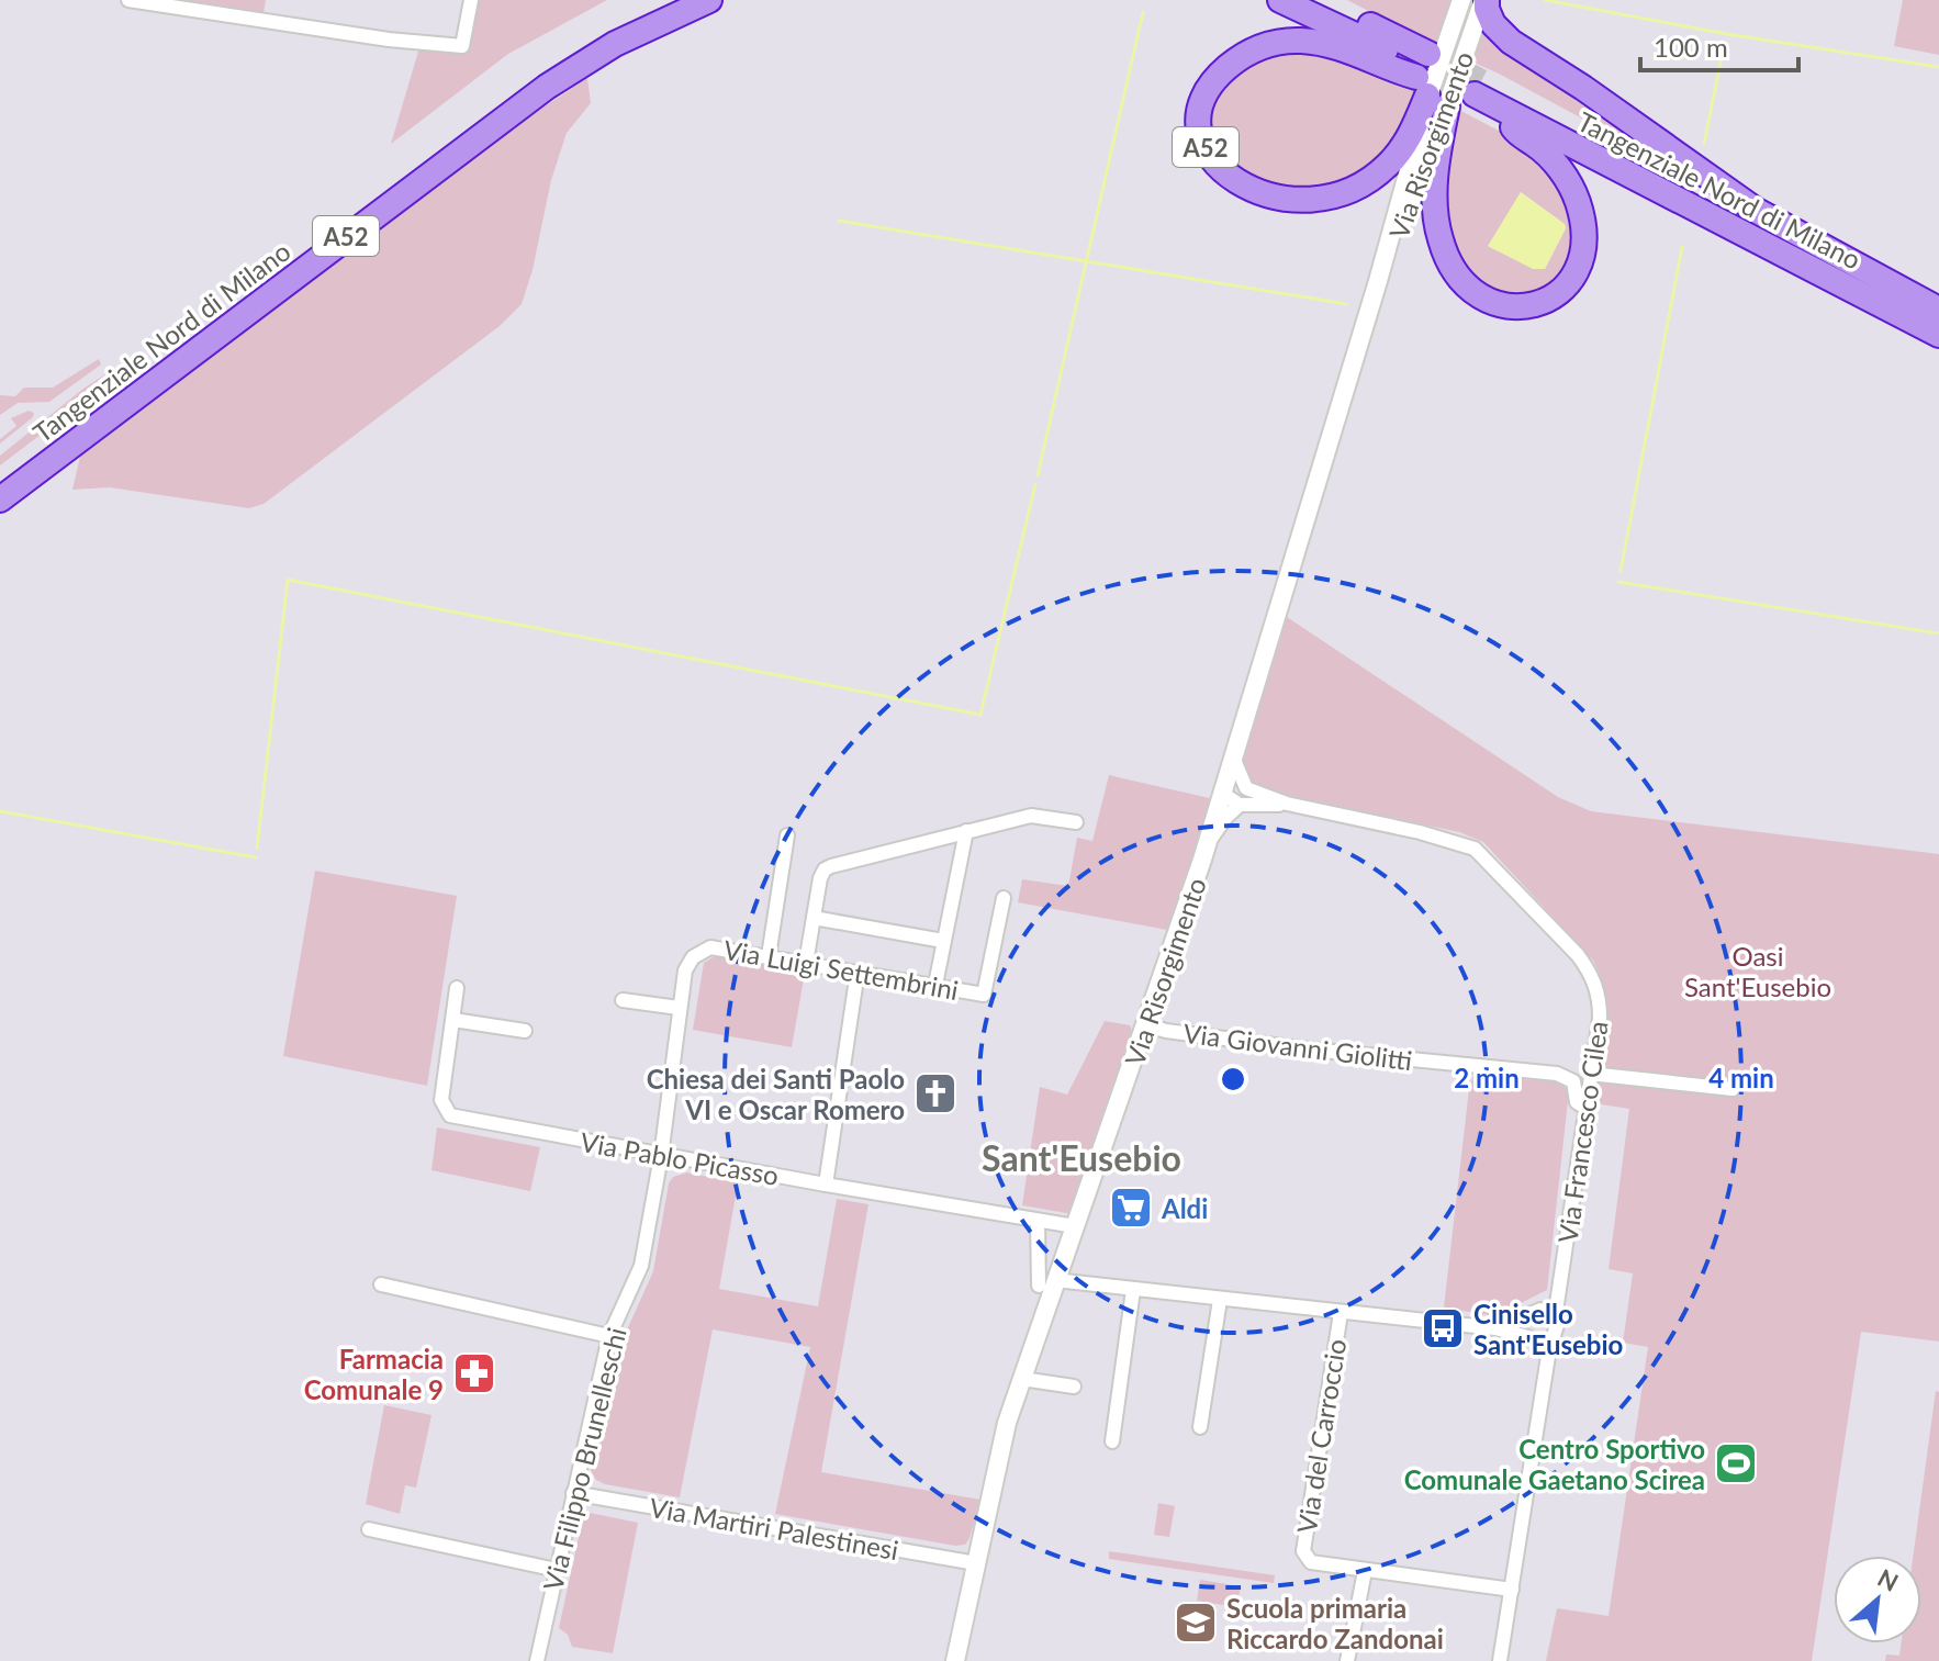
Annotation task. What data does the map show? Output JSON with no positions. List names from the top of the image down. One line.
{"streets":{"highway":["A52","Tangenziale Nord di Milano"],"street":["Via Risorgimento","Via Luigi Settembrini","Via Giovanni Giolitti","Via Francesco Cilea","Via Pablo Picasso","Via del Carroccio","Via Filippo Brunelleschi","Via Martiri Palestinesi"]},"crossings":[["Via Risorgimento","A52"],["Via Risorgimento","Via Giovanni Giolitti"],["Via Risorgimento","Via Francesco Cilea"],["Via Risorgimento","Via Pablo Picasso"],["Via Risorgimento","Via Martiri Palestinesi"],["Via Luigi Settembrini","Via Filippo Brunelleschi"],["Via Giovanni Giolitti","Via Francesco Cilea"],["Via Pablo Picasso","Via Filippo Brunelleschi"],["Via Filippo Brunelleschi","Via Martiri Palestinesi"]],"districts":["Sant'Eusebio"],"parks":["Oasi Sant'Eusebio"],"places":{"church":["Chiesa dei Santi Paolo VI e Oscar Romero"],"supermarket":["Aldi"],"bus stop":["Cinisello Sant'Eusebio"],"pharmacy":["Farmacia Comunale 9"],"sports":["Centro Sportivo Comunale Gaetano Scirea"],"school or university":["Scuola primaria Riccardo Zandonai"]},"scale_bar":"100 m","north":"top right","rings":["2 min","4 min"]}
